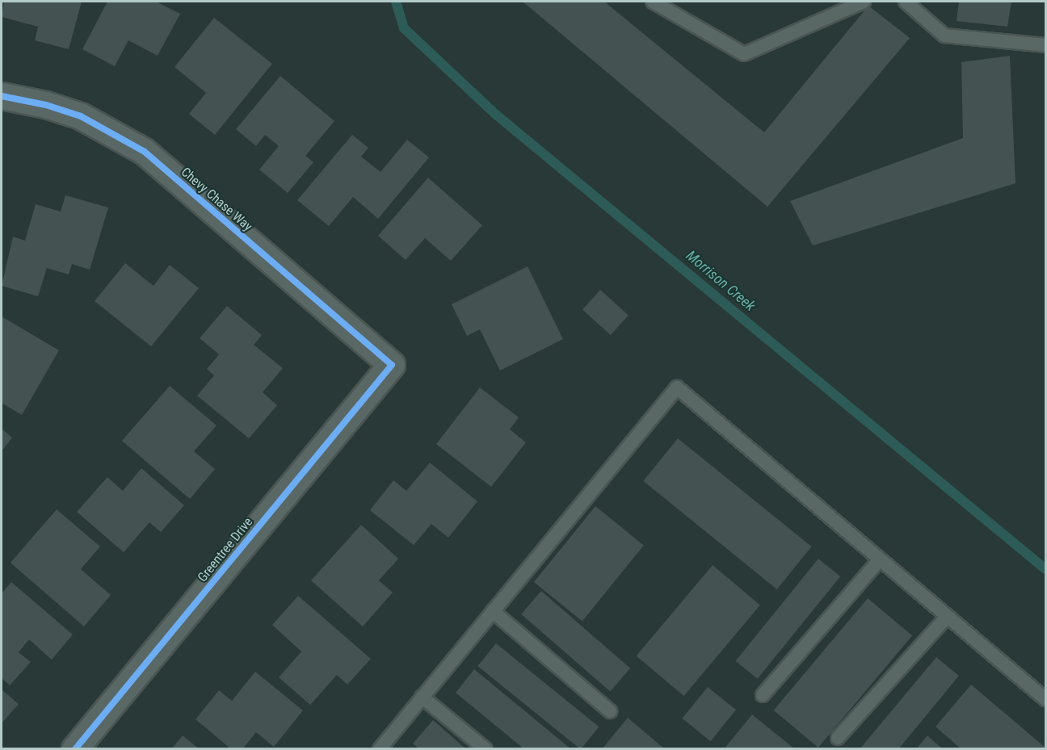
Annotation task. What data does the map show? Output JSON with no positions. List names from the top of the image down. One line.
{"streets":{"street":["Chevy Chase Way","Greentree Drive"]},"crossings":[["Chevy Chase Way","Greentree Drive"]],"water":["Morrison Creek"]}
